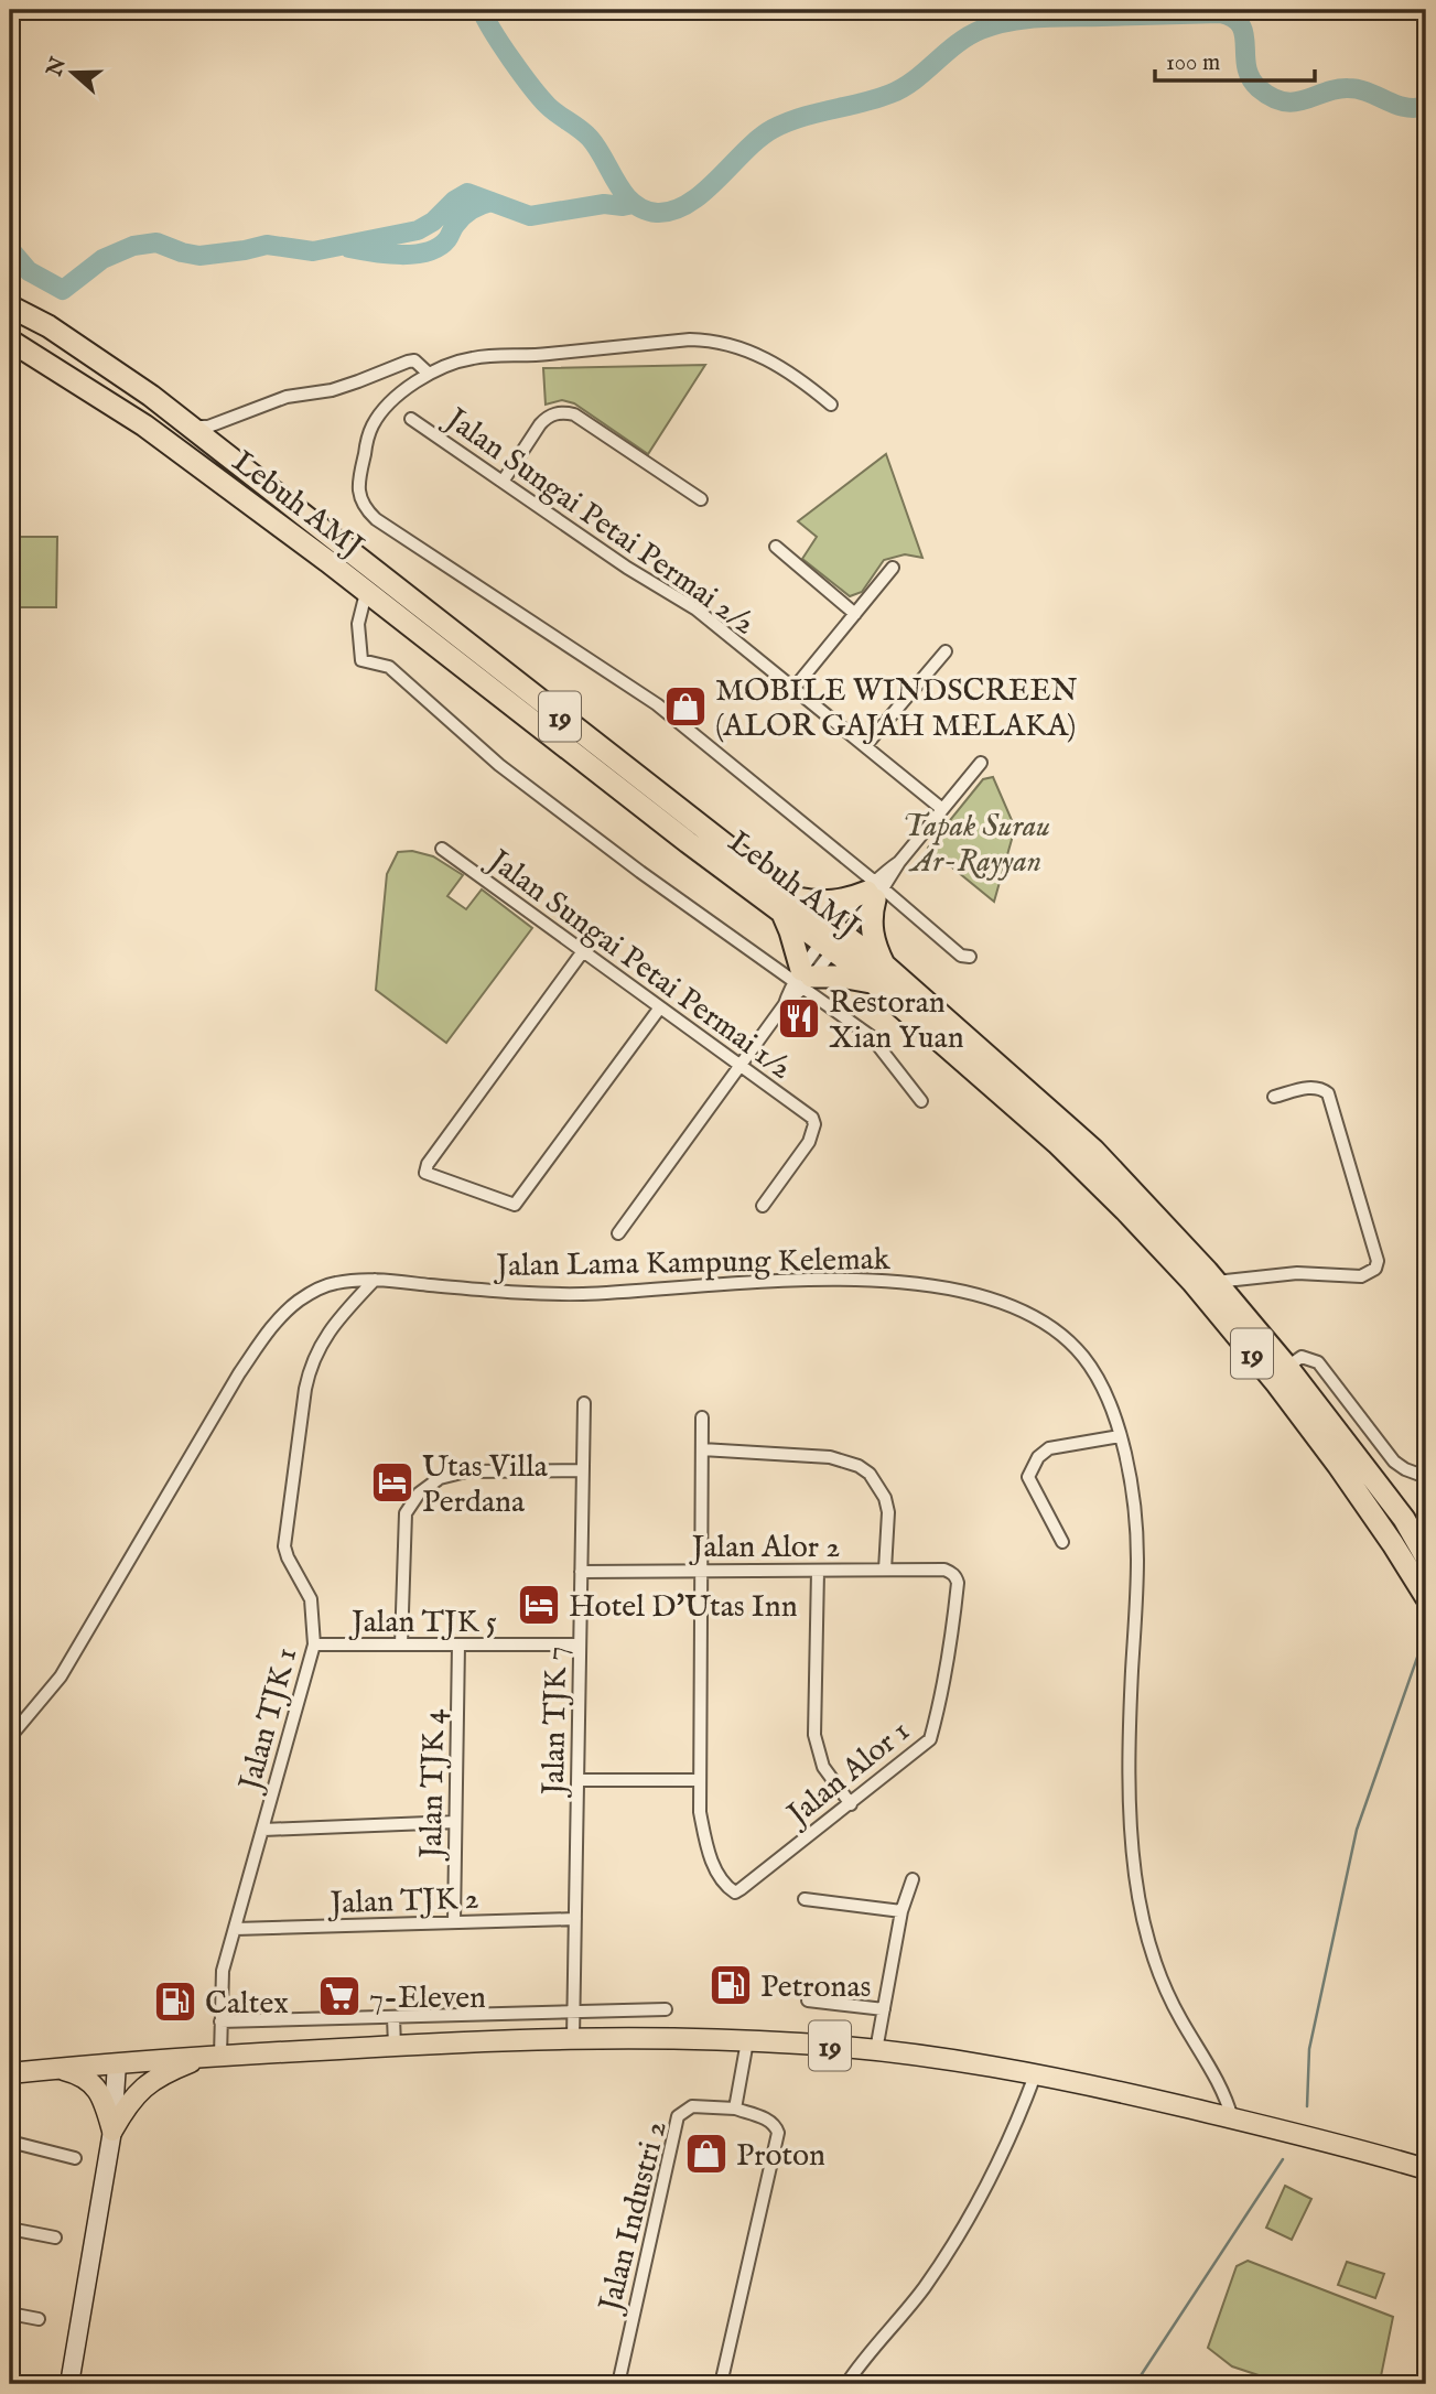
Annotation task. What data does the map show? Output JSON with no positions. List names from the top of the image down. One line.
{"streets":{"highway":["Lebuh AMJ","19"],"street":["Jalan Sungai Petai Permai 2/2","Jalan Sungai Petai Permai 1/2","Jalan Lama Kampung Kelemak","Jalan Alor 2","Jalan TJK 5","Jalan TJK 1","Jalan TJK 7","Jalan Alor 1","Jalan TJK 4","Jalan TJK 2","Jalan Industri 2"]},"crossings":[["19","Jalan Lama Kampung Kelemak"],["19","Jalan TJK 1"],["19","Jalan TJK 7"],["Jalan Lama Kampung Kelemak","Jalan TJK 1"],["Jalan Alor 2","Jalan TJK 7"],["Jalan Alor 2","Jalan Alor 1"],["Jalan TJK 5","Jalan TJK 1"],["Jalan TJK 5","Jalan TJK 7"],["Jalan TJK 5","Jalan TJK 4"],["Jalan TJK 1","Jalan TJK 2"],["Jalan TJK 7","Jalan TJK 2"],["Jalan TJK 4","Jalan TJK 2"]],"parks":["Tapak Surau Ar-Rayyan"],"places":{"shop":["MOBILE WINDSCREEN (ALOR GAJAH MELAKA)","Proton"],"restaurant":["Restoran Xian Yuan"],"hotel":["Utas Villa Perdana","Hotel D'Utas Inn"],"fuel station":["Petronas","Caltex"],"supermarket":["7-Eleven"]},"scale_bar":"100 m","north":"left"}
